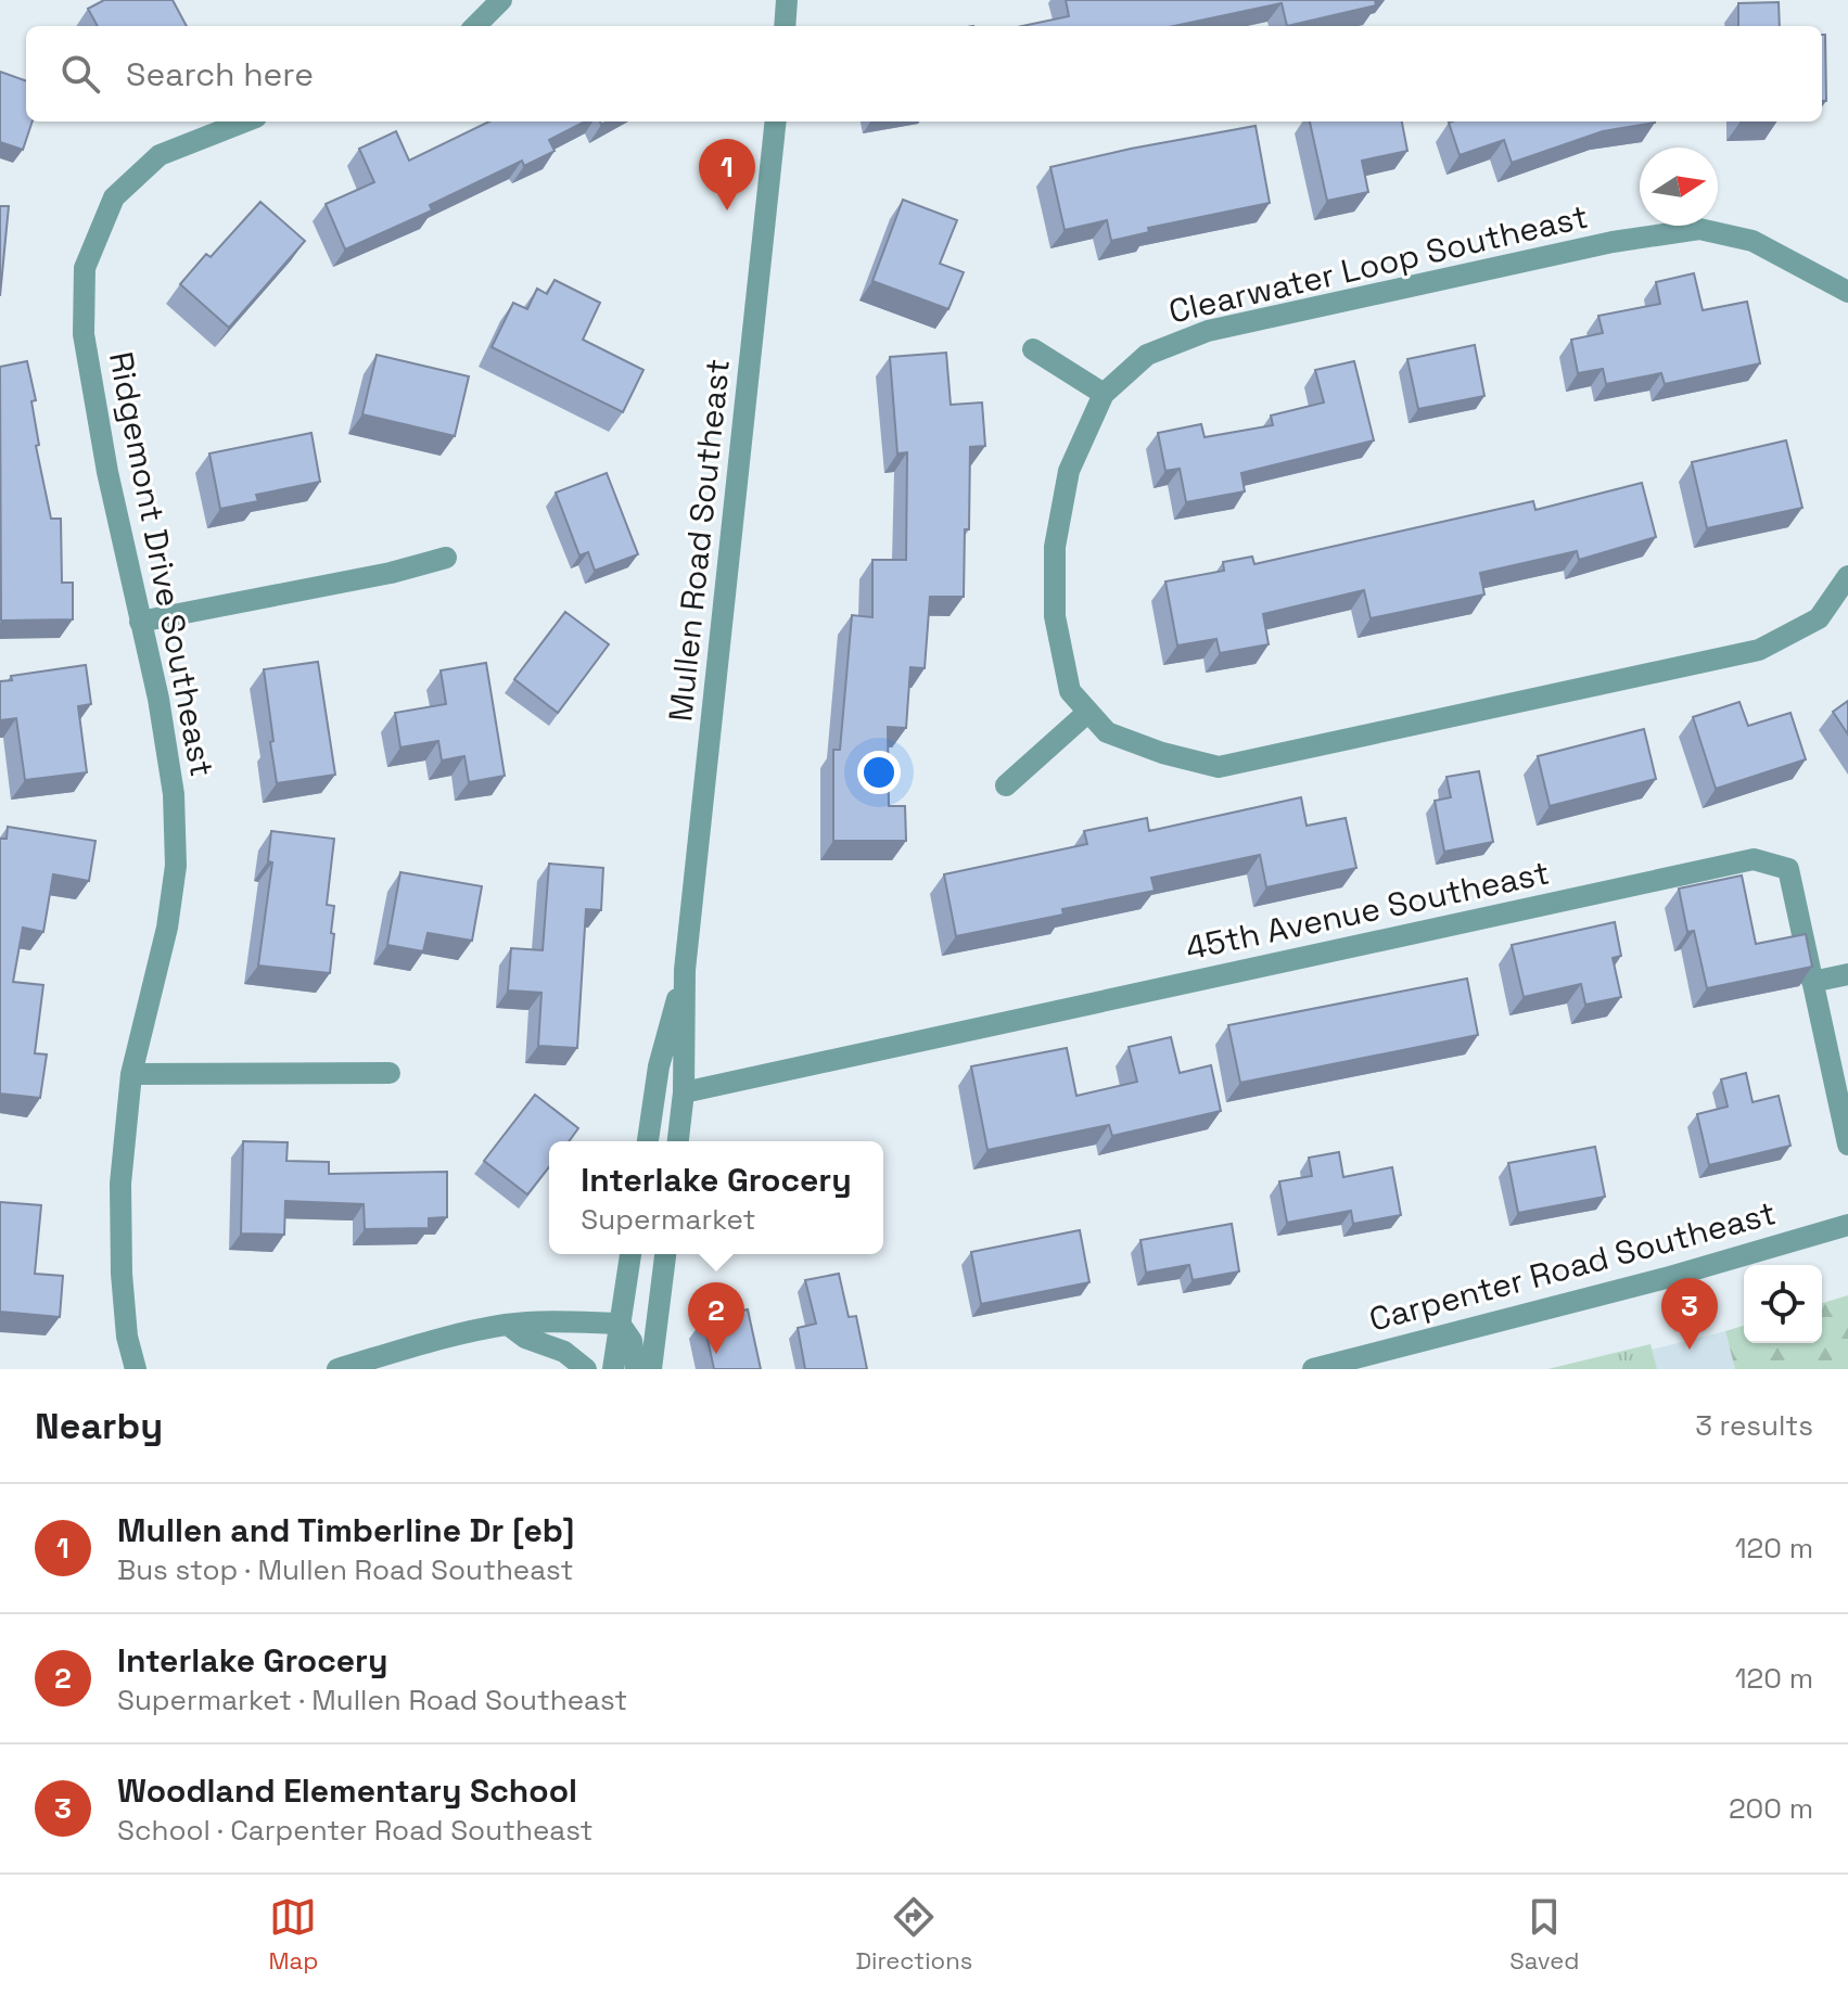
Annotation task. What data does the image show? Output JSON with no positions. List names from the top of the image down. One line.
{"streets":{"street":["Clearwater Loop Southeast","Mullen Road Southeast","Ridgemont Drive Southeast","45th Avenue Southeast","Carpenter Road Southeast"]},"crossings":[["Mullen Road Southeast","45th Avenue Southeast"]],"north":"right","page":{"search":"Search here","pins":["1","3","2"],"popup":["Interlake Grocery","Supermarket"],"heading":["Nearby","3 results"],"list":[{"mark":"1","name":"Mullen and Timberline Dr [eb]","note":"Bus stop · Mullen Road Southeast","value":"120 m"},{"mark":"2","name":"Interlake Grocery","note":"Supermarket · Mullen Road Southeast","value":"120 m"},{"mark":"3","name":"Woodland Elementary School","note":"School · Carpenter Road Southeast","value":"200 m"}],"nav":["Map","Directions","Saved"]}}
